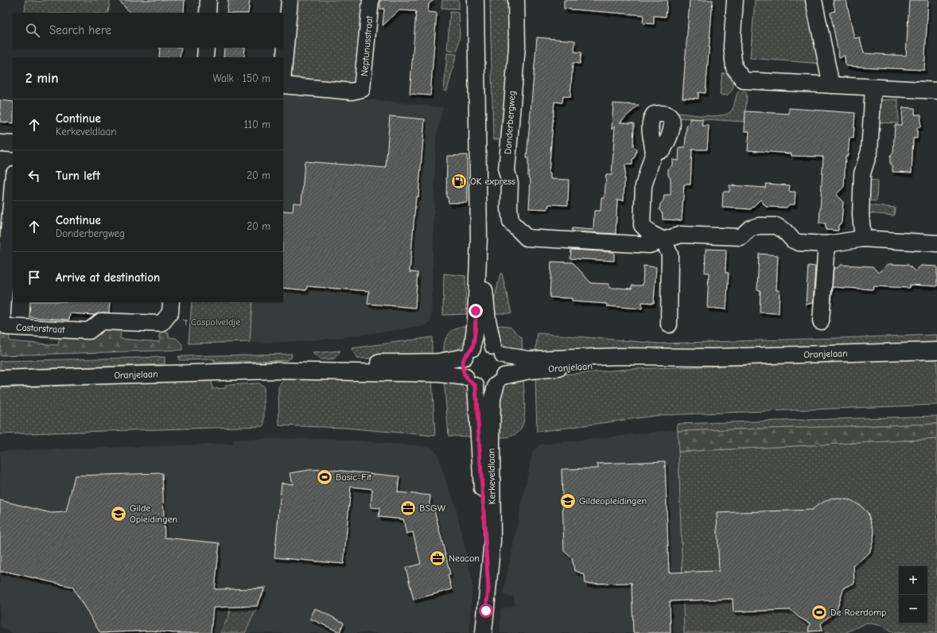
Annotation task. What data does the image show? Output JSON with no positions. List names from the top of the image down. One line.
{"streets":{"street":["Neptunusstraat","Donderbergweg","Castorstraat","Oranjelaan","Kerkeveldlaan"]},"crossings":[["Oranjelaan","Kerkeveldlaan"]],"parks":["'t Caspolveldje"],"places":{"fuel station":["OK express"],"sports":["Basic-Fit","De Roerdomp"],"school or university":["Gildeopleidingen","Gilde Opleidingen"],"office":["BSGW","Neacon"]},"page":{"search":"Search here","heading":["2 min","Walk · 150 m"],"list":[["Continue","Kerkeveldlaan","110 m"],["Turn left","20 m"],["Continue","Donderbergweg","20 m"],"Arrive at destination"],"map_buttons":["+","−"]}}
